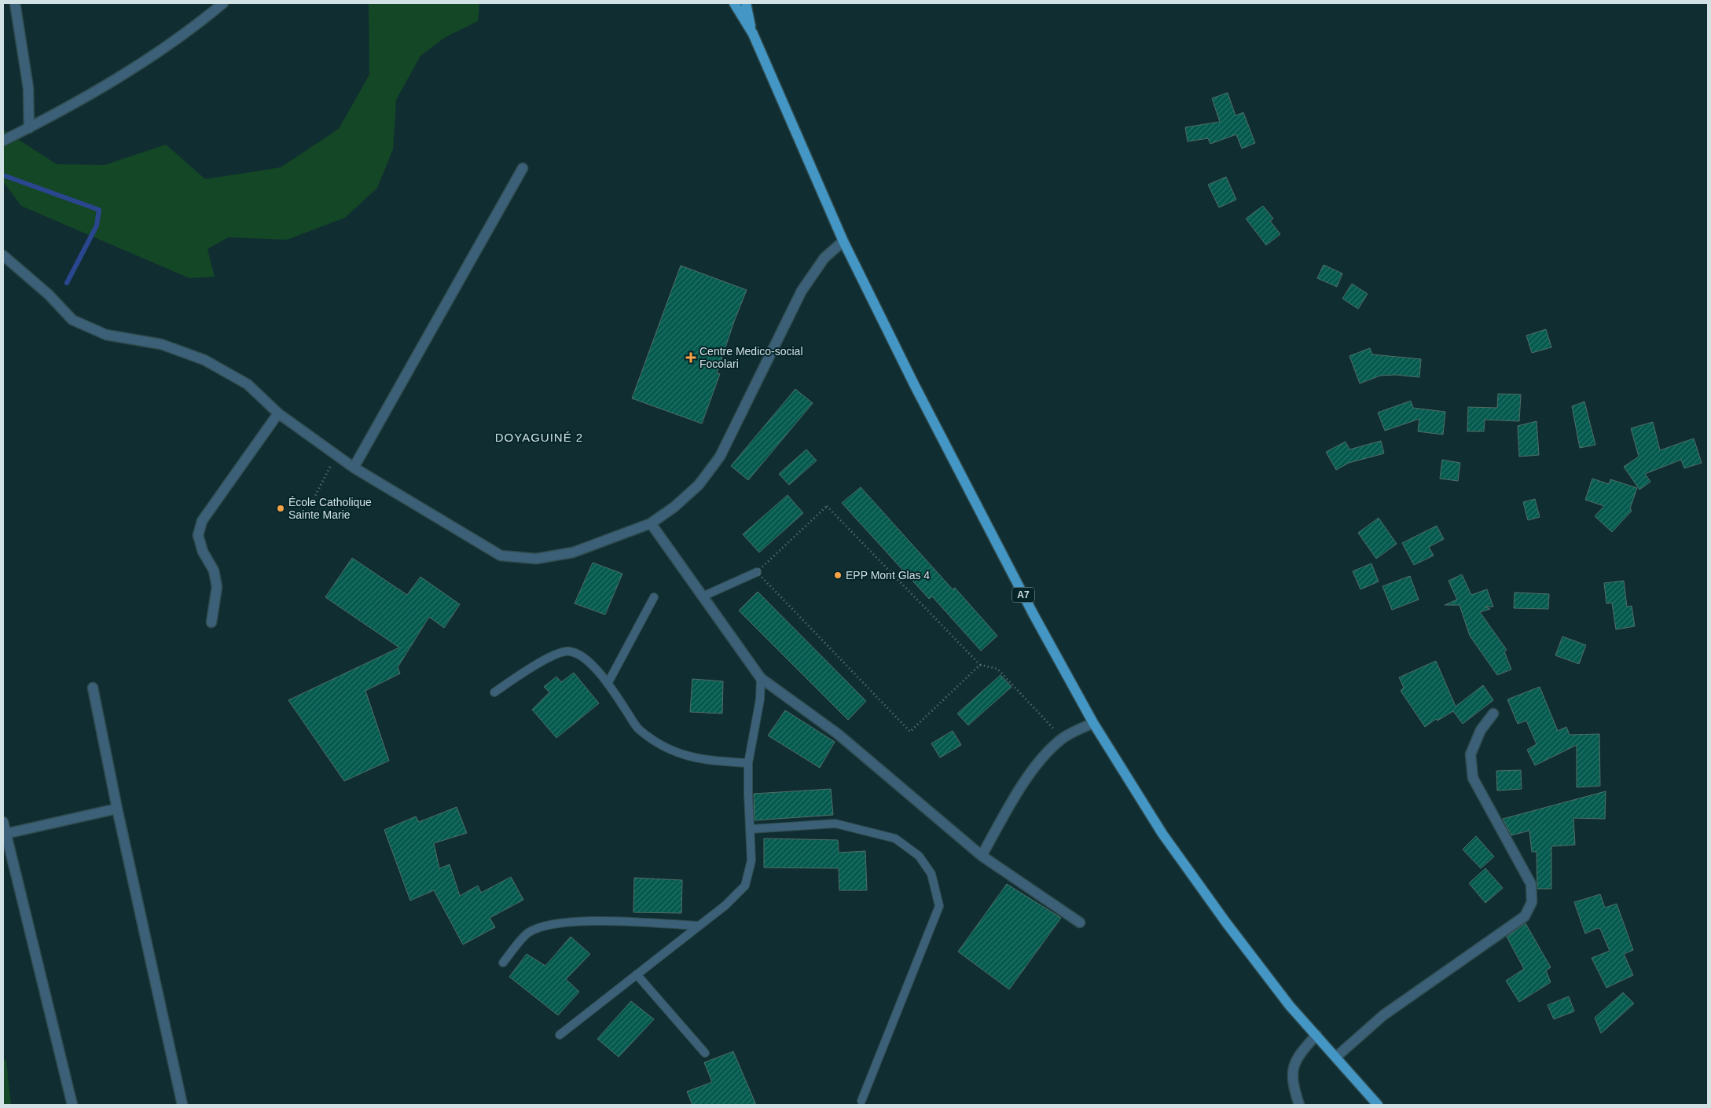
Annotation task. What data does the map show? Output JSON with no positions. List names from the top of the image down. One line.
{"streets":{"main road":["A7"]},"districts":["DOYAGUINÉ 2"],"places":{"health":["Centre Medico-social Focolari"],"other":["École Catholique Sainte Marie","EPP Mont Glas 4"]}}
